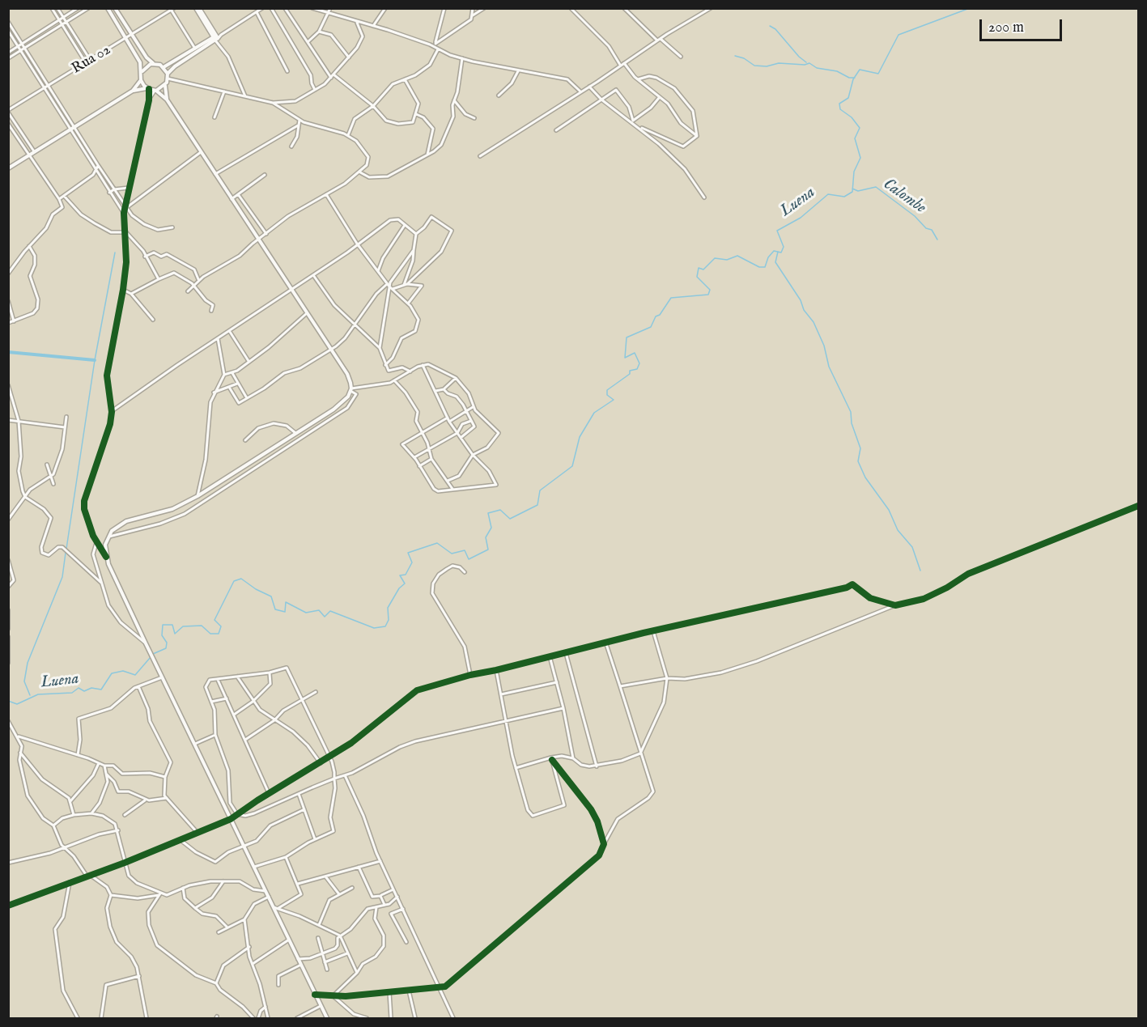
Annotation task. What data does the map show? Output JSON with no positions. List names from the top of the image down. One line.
{"streets":{"street":["Rua 02"]},"water":["Calombe","Luena"],"scale_bar":"200 m"}
